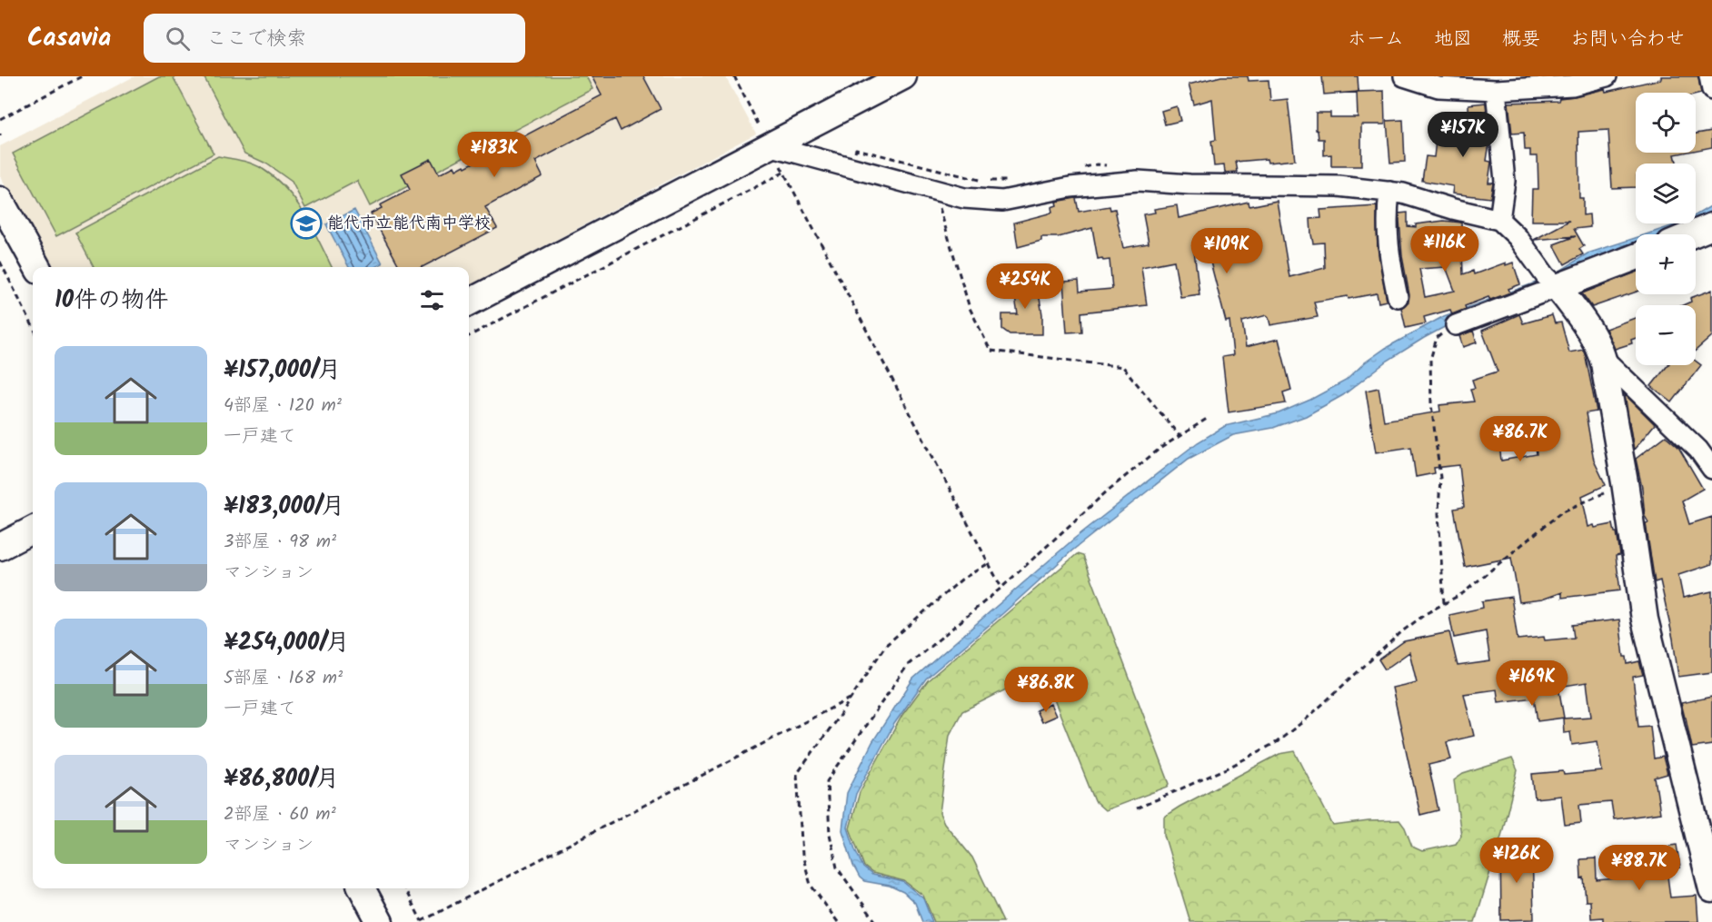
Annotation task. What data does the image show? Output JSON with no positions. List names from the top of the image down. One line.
{"places":{"school or university":["能代市立能代南中学校"]},"page":{"header":"Casavia","search":"ここで検索","nav":["ホーム","地図","概要","お問い合わせ"],"map_buttons":["+","−"],"price":["¥157K","¥183K","¥116K","¥109K","¥254K","¥86.7K","¥169K","¥86.8K","¥126K","¥88.7K"],"heading":"10件の物件","list":[{"name":"¥157,000/月","note":"4部屋 · 120 m² · 一戸建て"},{"name":"¥183,000/月","note":"3部屋 · 98 m² · マンション"},{"name":"¥254,000/月","note":"5部屋 · 168 m² · 一戸建て"},{"name":"¥86,800/月","note":"2部屋 · 60 m² · マンション"}]}}
